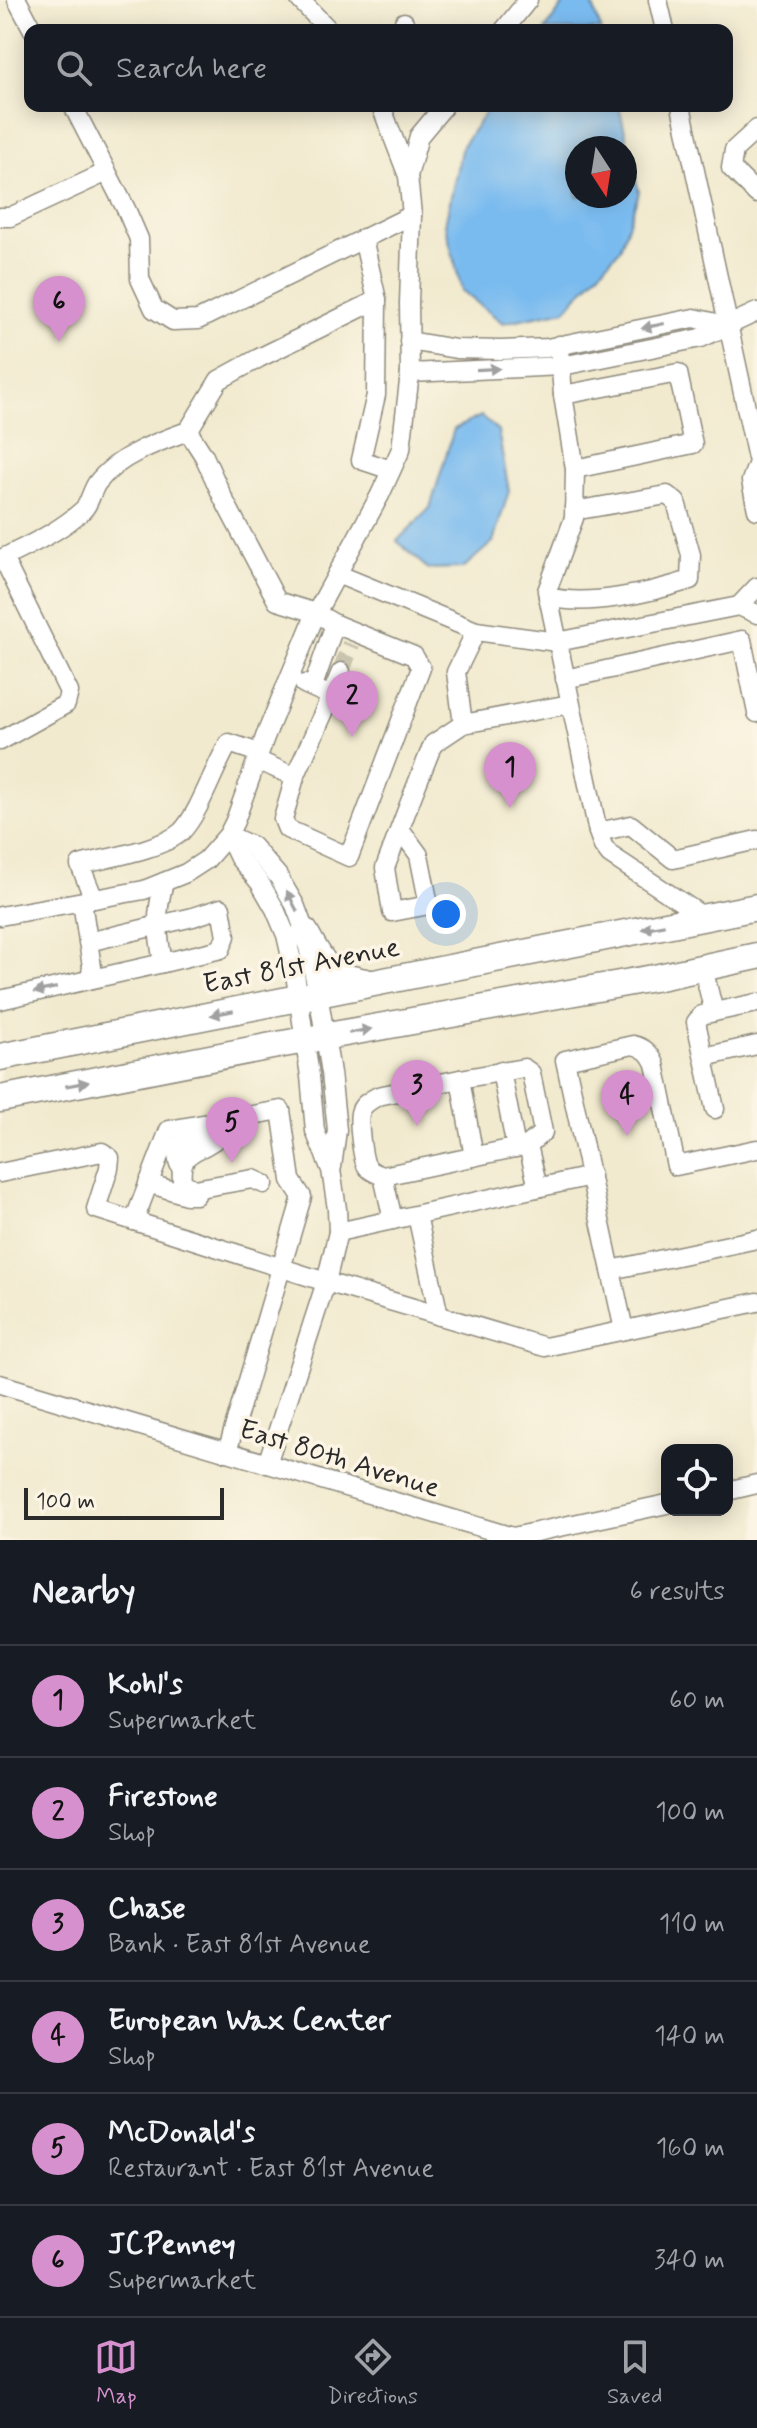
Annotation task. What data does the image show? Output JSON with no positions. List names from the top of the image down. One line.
{"streets":{"highway":["East 81st Avenue"],"street":["East 80th Avenue"]},"scale_bar":"100 m","north":"bottom","page":{"search":"Search here","pins":["6","2","1","3","4","5"],"scale":"100 m","heading":["Nearby","6 results"],"list":[{"mark":"1","name":"Kohl's","note":"Supermarket","value":"60 m"},{"mark":"2","name":"Firestone","note":"Shop","value":"100 m"},{"mark":"3","name":"Chase","note":"Bank · East 81st Avenue","value":"110 m"},{"mark":"4","name":"European Wax Center","note":"Shop","value":"140 m"},{"mark":"5","name":"McDonald's","note":"Restaurant · East 81st Avenue","value":"160 m"},{"mark":"6","name":"JCPenney","note":"Supermarket","value":"340 m"}],"nav":["Map","Directions","Saved"]}}
